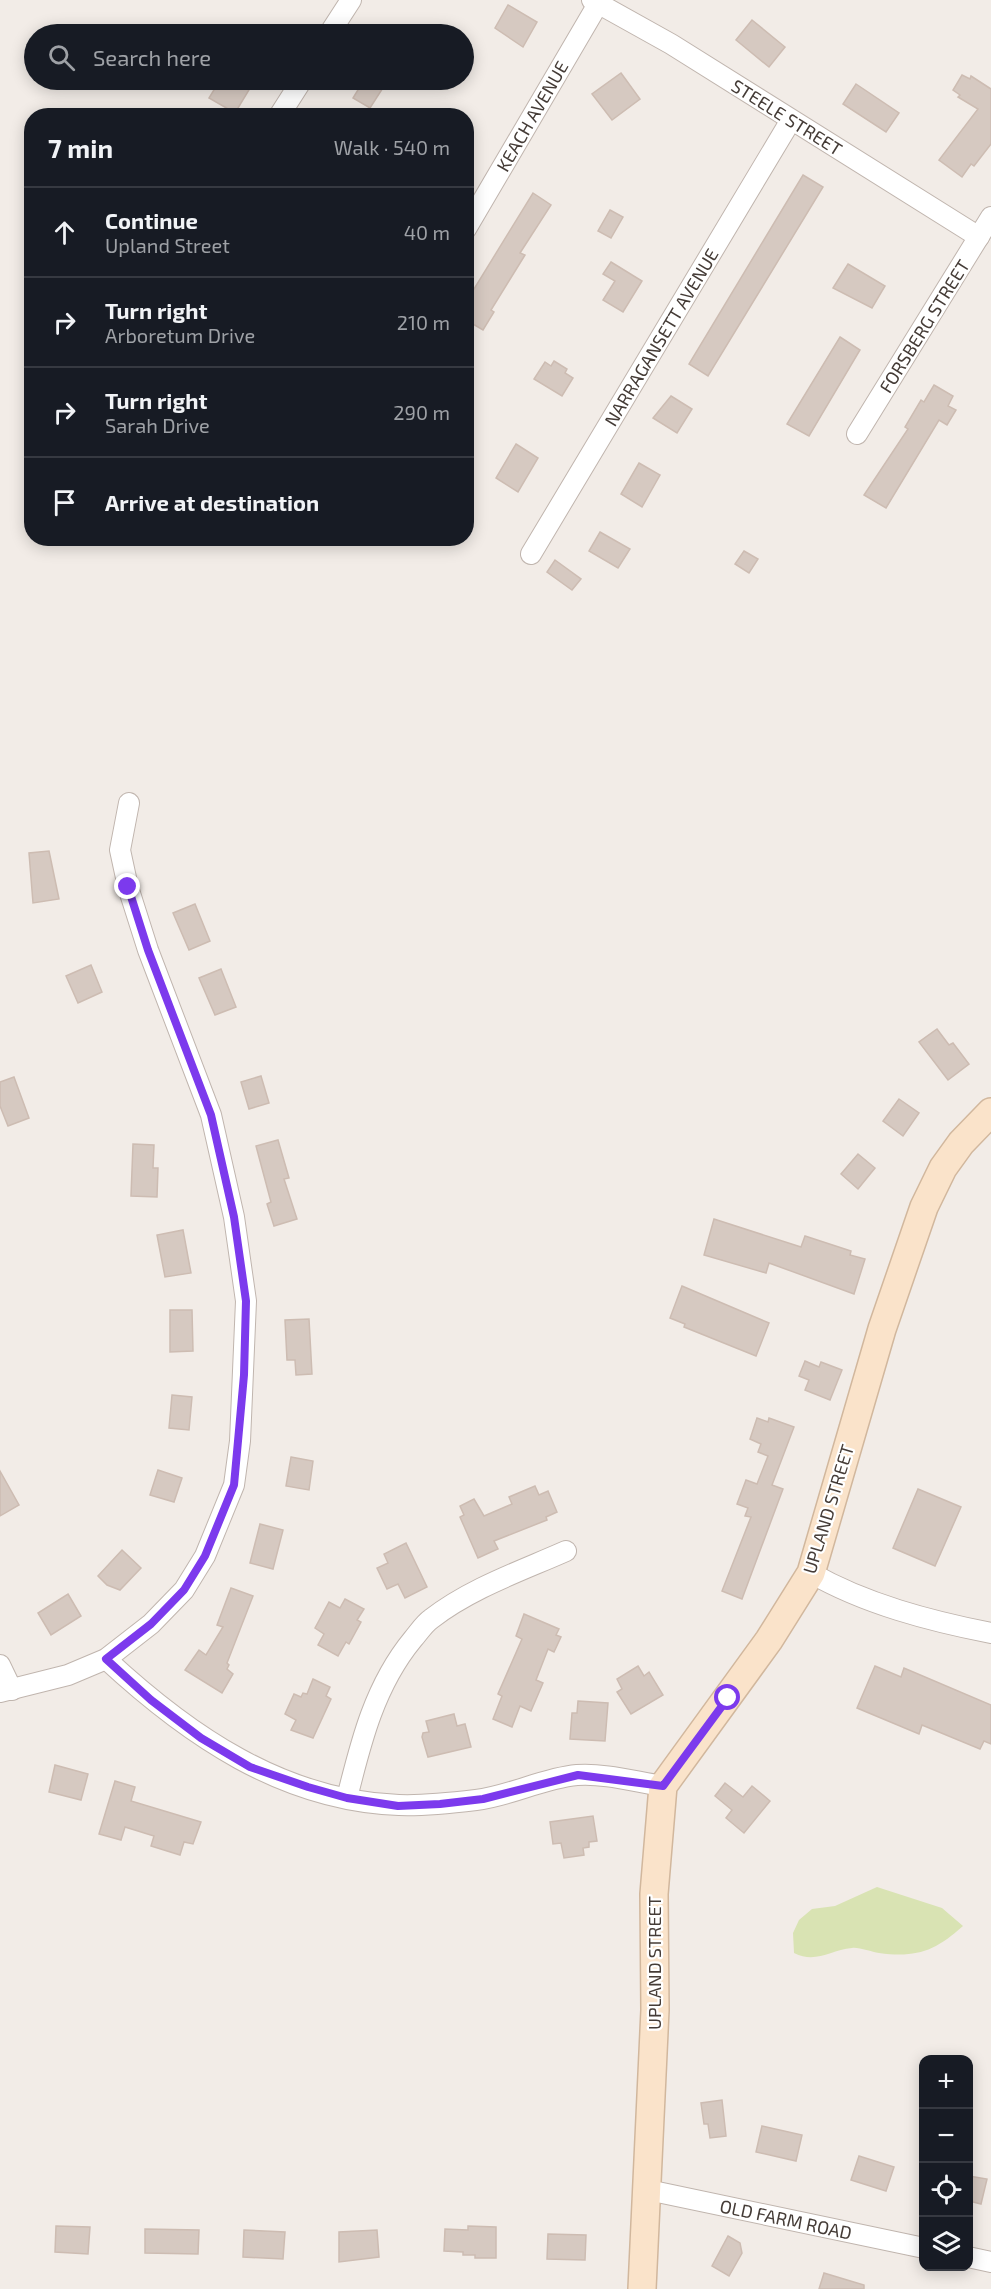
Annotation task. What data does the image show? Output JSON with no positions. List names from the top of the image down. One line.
{"streets":{"street":["KEACH AVENUE","STEELE STREET","FORSBERG STREET","NARRAGANSETT AVENUE","UPLAND STREET","OLD FARM ROAD"]},"crossings":[["KEACH AVENUE","STEELE STREET"],["STEELE STREET","FORSBERG STREET"],["STEELE STREET","NARRAGANSETT AVENUE"],["UPLAND STREET","OLD FARM ROAD"]],"page":{"search":"Search here","heading":["7 min","Walk · 540 m"],"list":[["Continue","Upland Street","40 m"],["Turn right","Arboretum Drive","210 m"],["Turn right","Sarah Drive","290 m"],"Arrive at destination"],"map_buttons":["+","−"]}}
